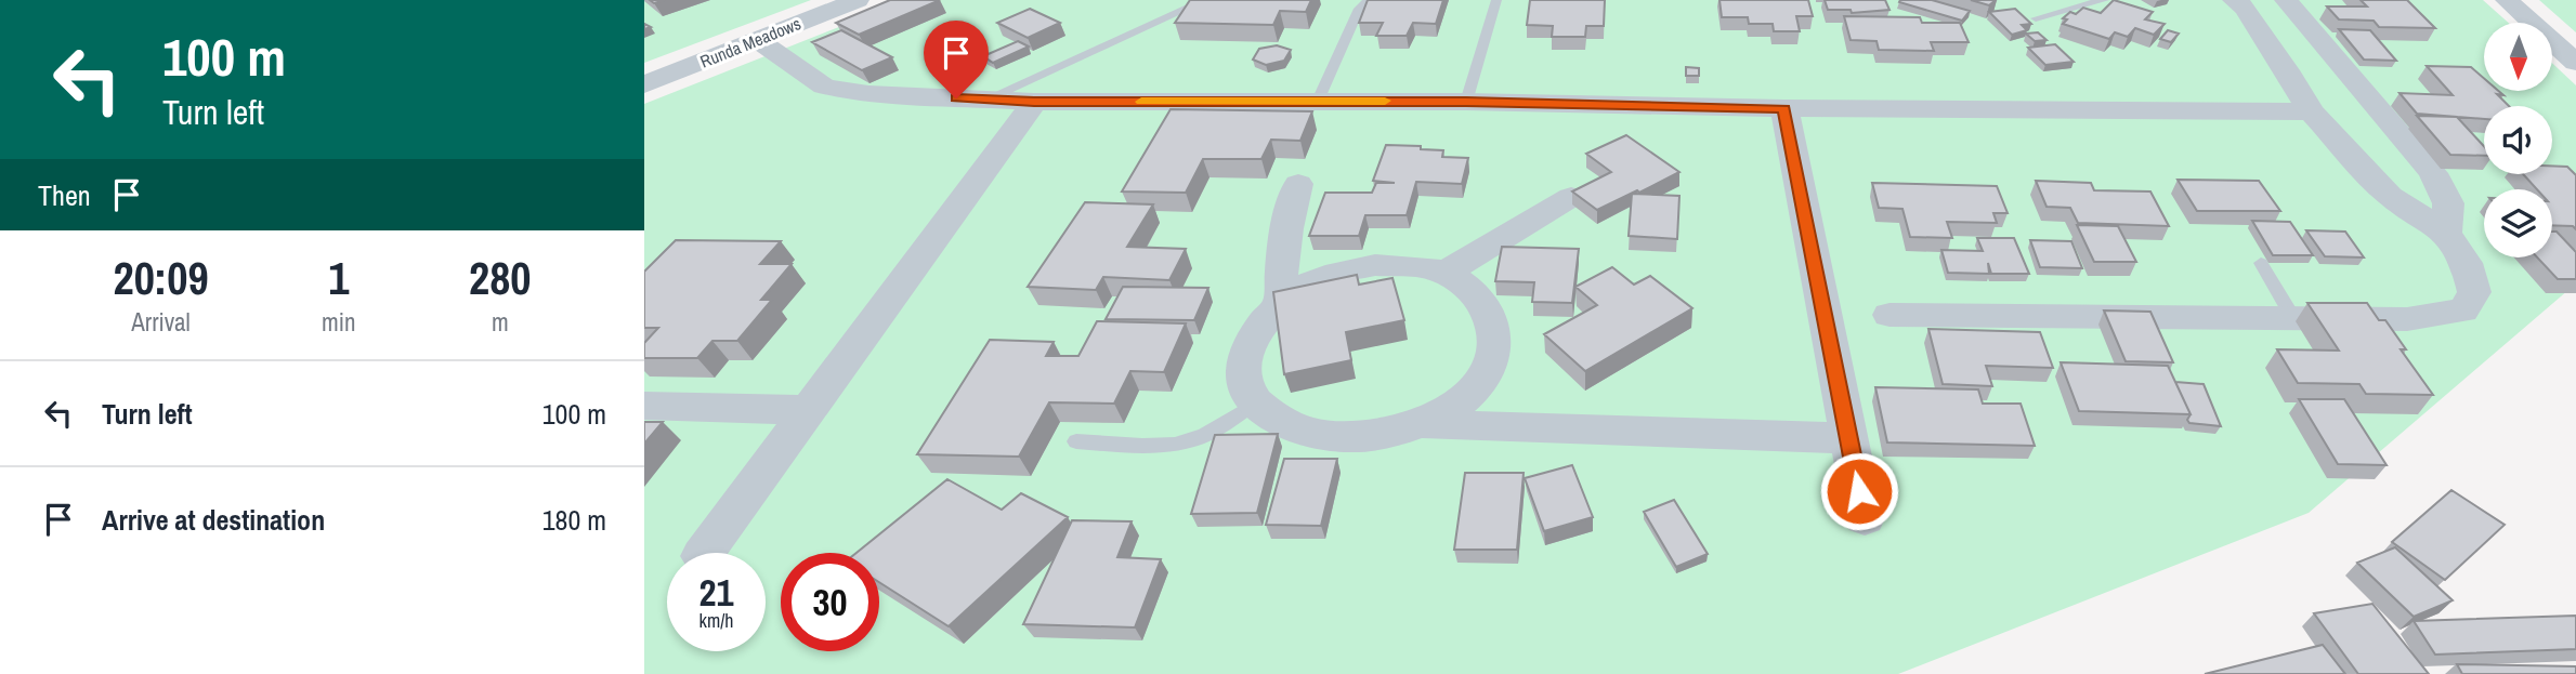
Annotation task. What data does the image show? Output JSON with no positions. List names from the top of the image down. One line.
{"streets":{"street":["Runda Meadows"]},"north":"bottom","page":{"turn":["100 m","Turn left"],"then":"Then","eta":["20:09","Arrival","1","min","280","m"],"list":[{"name":"Turn left","value":"100 m"},{"name":"Arrive at destination","value":"180 m"}],"speed":"21 km/h","limit":"30"}}
